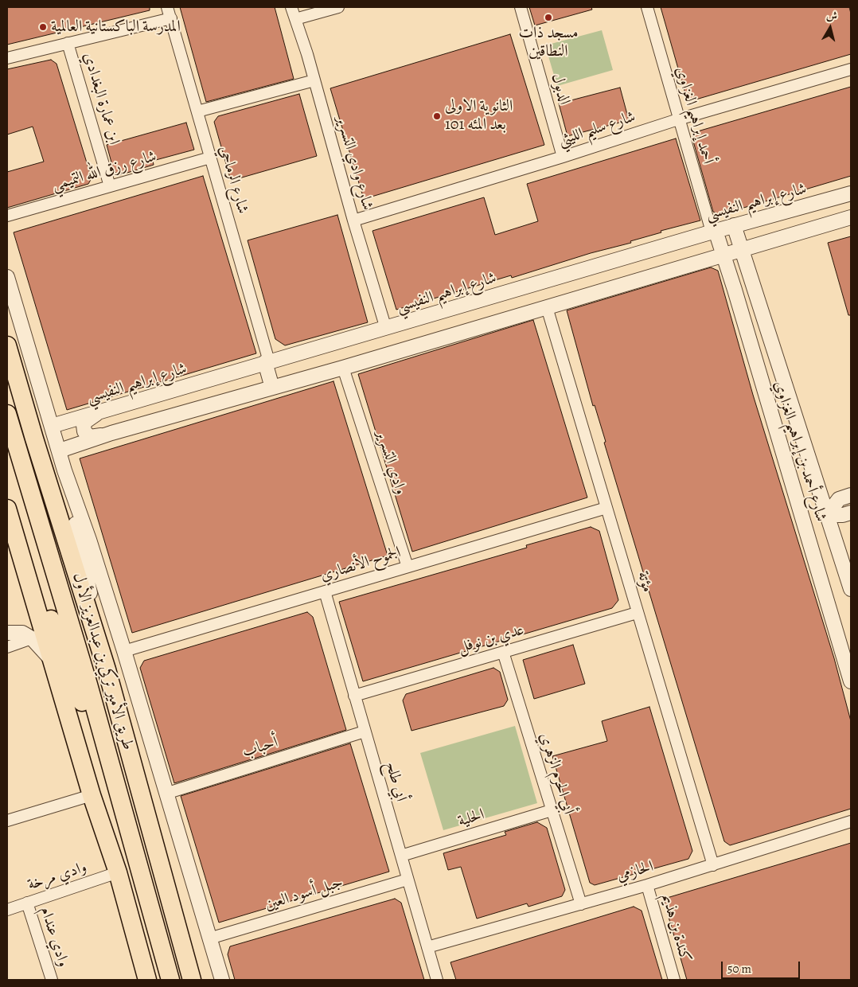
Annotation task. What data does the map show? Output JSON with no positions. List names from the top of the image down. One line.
{"streets":{"main road":["طريق الأمير تركي بن عبدالعزيز الأول"],"street":["الدبول","ابن عمارة البغدادي","أحمد إبراهيم الغزاوي","شارع سليم الليثي","شارع وادي التسرير","شارع رزق الله التميمي","شارع الرماحي","شارع إبراهيم النفيسي","شارع أحمد بن إبراهيم الغزاوي","وادي التسرير","الجموح الأنصاري","مؤتة","عدي بن نوفل","أحباب","أبي الحرم الزهري","أبي طلح","الحلية","الحازمي","وادي مرخة","جبل أسود العين","كندة بن هذيم","وادي عندام"]},"crossings":[["الدبول","شارع سليم الليثي"],["ابن عمارة البغدادي","شارع رزق الله التميمي"],["أحمد إبراهيم الغزاوي","شارع سليم الليثي"],["أحمد إبراهيم الغزاوي","شارع إبراهيم النفيسي"],["أحمد إبراهيم الغزاوي","شارع أحمد بن إبراهيم الغزاوي"],["شارع سليم الليثي","شارع وادي التسرير"],["شارع وادي التسرير","شارع إبراهيم النفيسي"],["شارع رزق الله التميمي","شارع الرماحي"],["شارع الرماحي","شارع إبراهيم النفيسي"],["شارع إبراهيم النفيسي","شارع أحمد بن إبراهيم الغزاوي"],["وادي التسرير","الجموح الأنصاري"],["الجموح الأنصاري","مؤتة"],["الجموح الأنصاري","أبي طلح"],["مؤتة","عدي بن نوفل"],["مؤتة","الحازمي"],["عدي بن نوفل","أبي الحرم الزهري"],["عدي بن نوفل","أبي طلح"],["أحباب","أبي طلح"],["أبي الحرم الزهري","الحلية"],["أبي الحرم الزهري","الحازمي"],["أبي طلح","الحلية"],["أبي طلح","الحازمي"],["أبي طلح","جبل أسود العين"],["الحازمي","كندة بن هذيم"],["وادي مرخة","وادي عندام"]],"places":["مسجد ذات النطاقين","المدرسة الباكستانية العالمية","الثانوية الاولى بعد المئه 101"],"scale_bar":"50 m","north":"top"}
